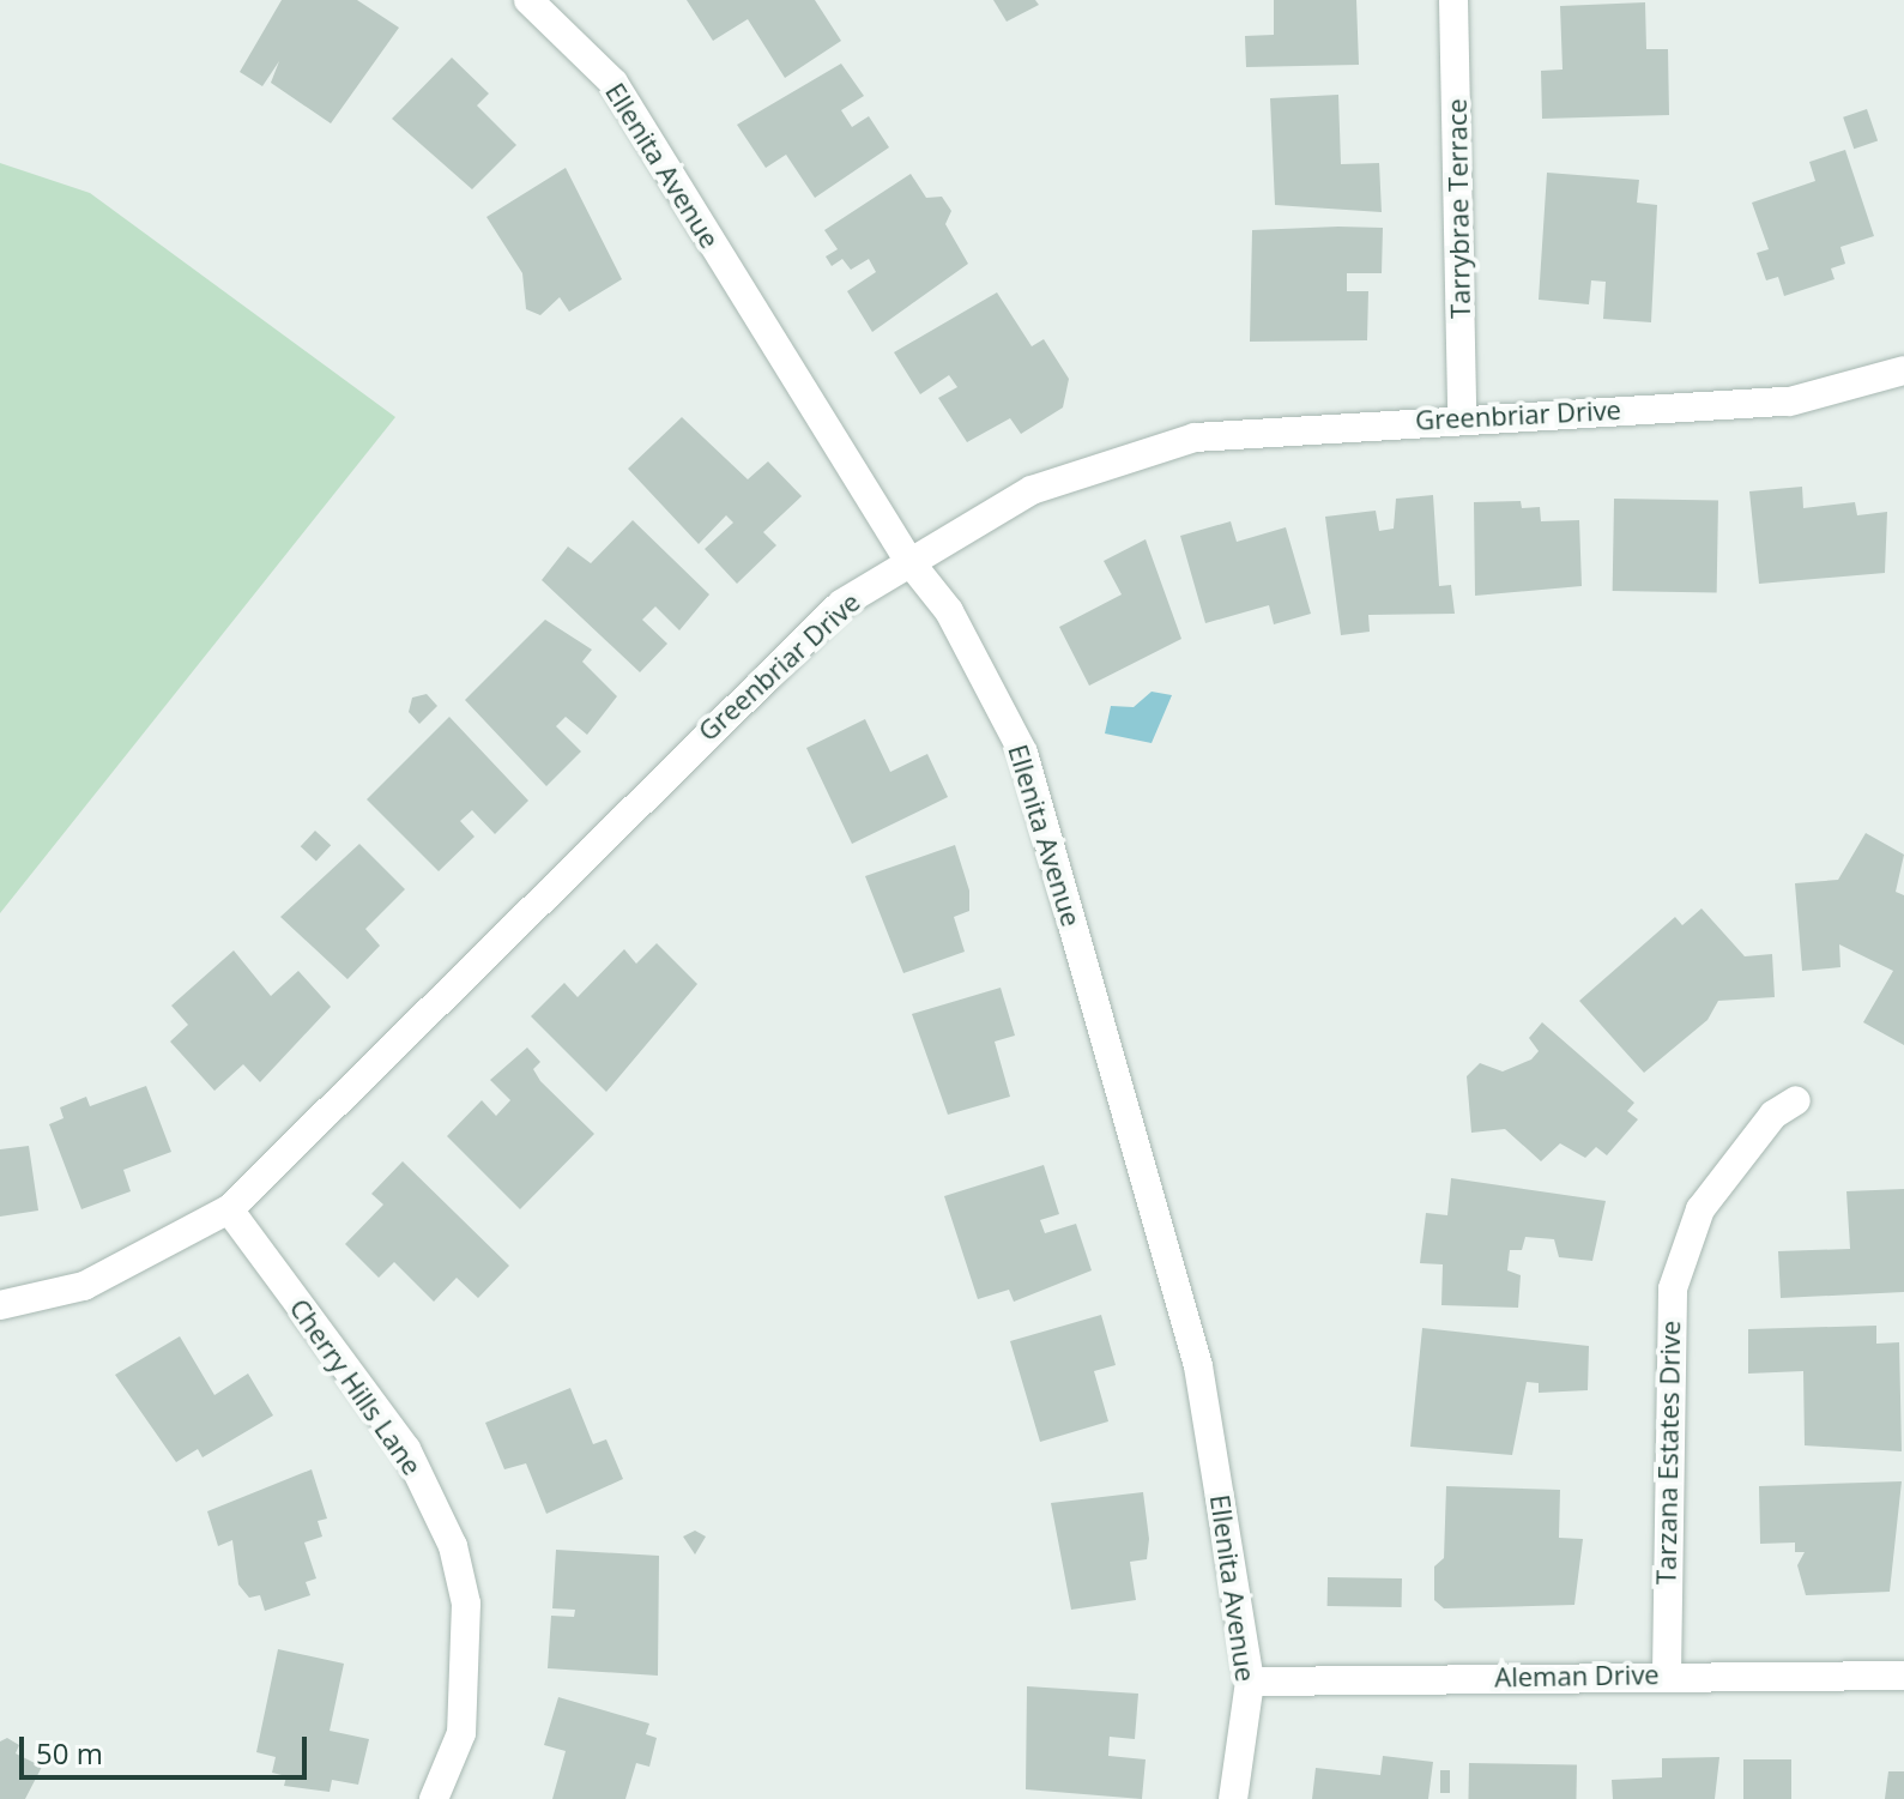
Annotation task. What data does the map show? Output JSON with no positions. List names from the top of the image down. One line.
{"streets":{"street":["Ellenita Avenue","Tarrybrae Terrace","Greenbriar Drive","Cherry Hills Lane","Tarzana Estates Drive","Aleman Drive"]},"crossings":[["Ellenita Avenue","Greenbriar Drive"],["Ellenita Avenue","Aleman Drive"],["Tarrybrae Terrace","Greenbriar Drive"],["Greenbriar Drive","Cherry Hills Lane"],["Tarzana Estates Drive","Aleman Drive"]],"scale_bar":"50 m"}
